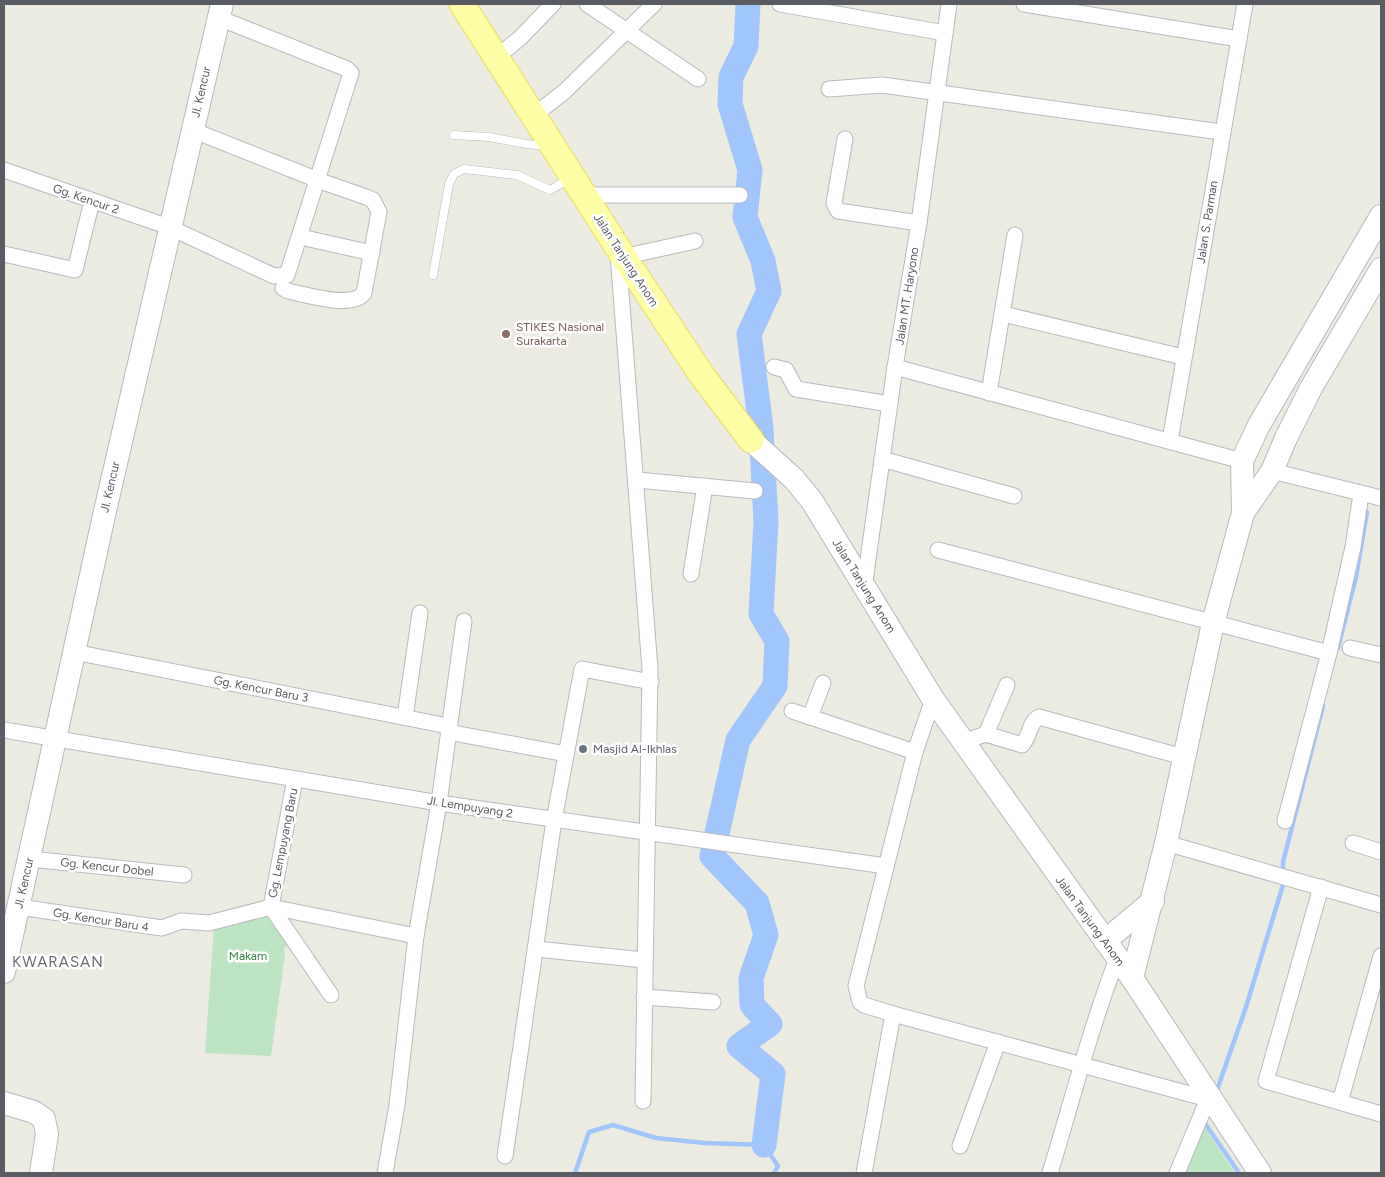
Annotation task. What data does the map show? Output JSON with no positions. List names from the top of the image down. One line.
{"streets":{"main road":["Jalan Tanjung Anom"],"street":["Jl. Kencur","Gg. Kencur 2","Jalan S. Parman","Jalan MT. Haryono","Gg. Kencur Baru 3","Jl. Lempuyang 2","Gg. Lempuyang Baru","Gg. Kencur Dobel","Gg. Kencur Baru 4"]},"crossings":[["Jl. Kencur","Gg. Kencur 2"],["Jl. Kencur","Gg. Kencur Baru 3"],["Jl. Kencur","Jl. Lempuyang 2"],["Jl. Kencur","Gg. Kencur Dobel"],["Jl. Kencur","Gg. Kencur Baru 4"],["Jalan Tanjung Anom","Jalan MT. Haryono"],["Jl. Lempuyang 2","Gg. Lempuyang Baru"],["Gg. Lempuyang Baru","Gg. Kencur Baru 4"]],"districts":["KWARASAN"],"parks":["Makam"],"places":["STIKES Nasional Surakarta","Masjid Al-Ikhlas"]}
